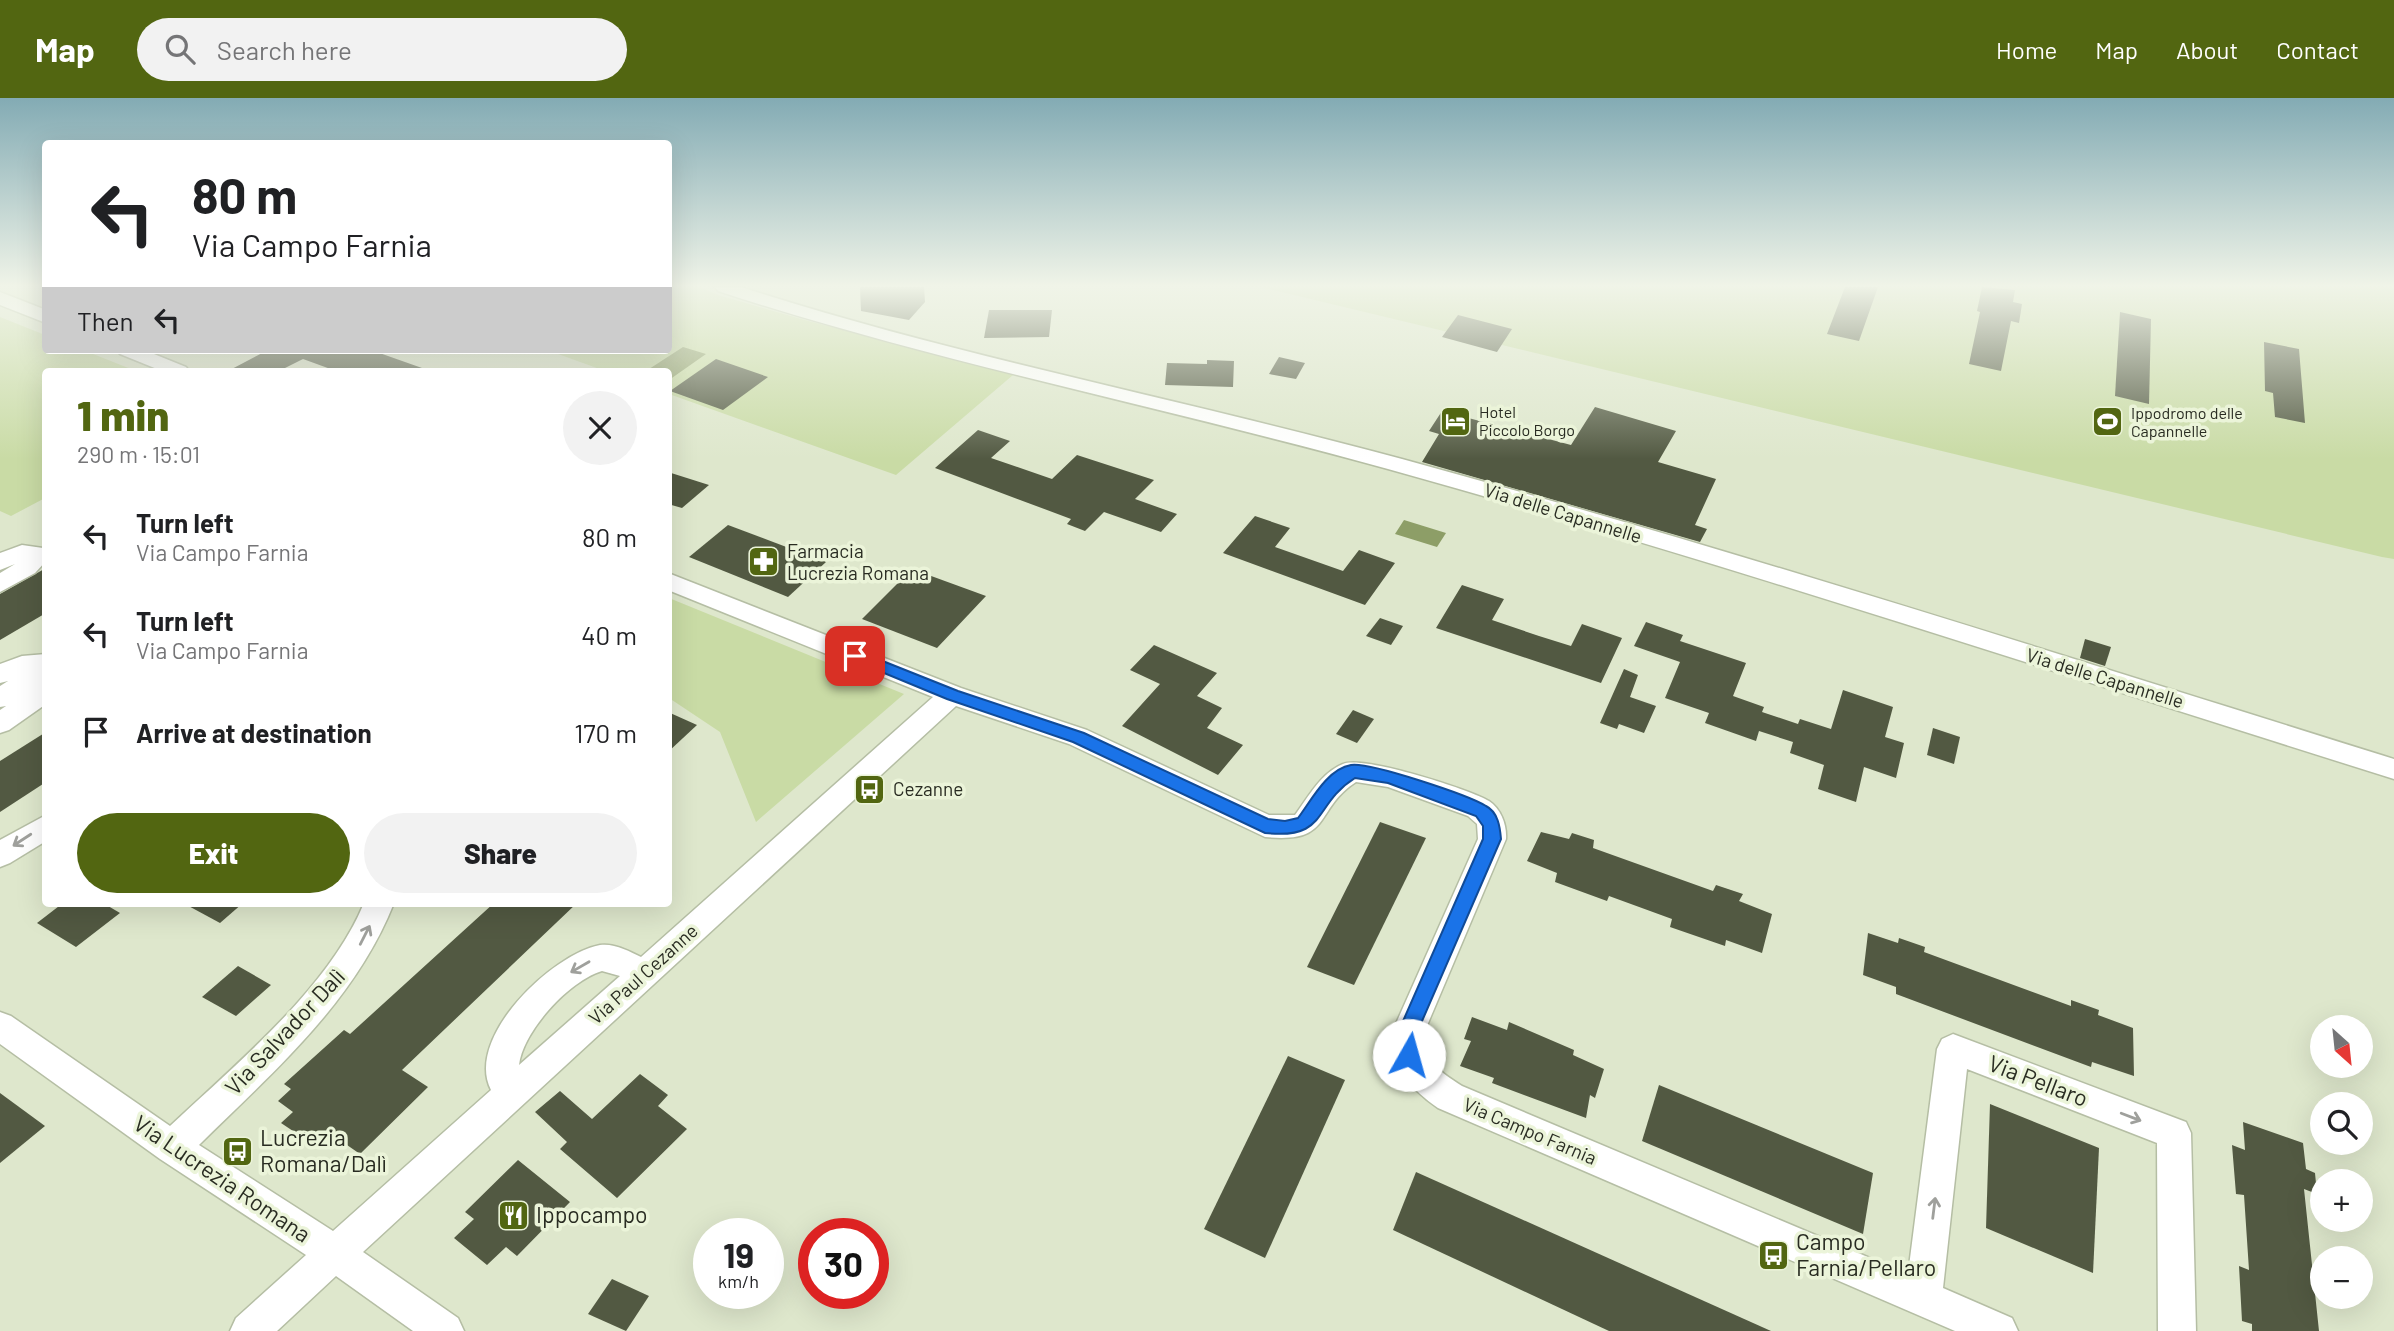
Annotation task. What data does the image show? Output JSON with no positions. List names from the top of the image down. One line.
{"streets":{"street":["Via delle Capannelle","Via Paul Cezanne","Via Salvador Dalì","Via Pellaro","Via Campo Farnia","Via Lucrezia Romana"]},"crossings":[["Via Paul Cezanne","Via Campo Farnia"],["Via Paul Cezanne","Via Lucrezia Romana"],["Via Salvador Dalì","Via Lucrezia Romana"],["Via Pellaro","Via Campo Farnia"]],"one_way":["Via Salvador Dalì"],"places":{"hotel":["Hotel Piccolo Borgo"],"sports":["Ippodromo delle Capannelle"],"pharmacy":["Farmacia Lucrezia Romana"],"bus stop":["Cezanne","Lucrezia Romana/Dalì","Campo Farnia/Pellaro"],"restaurant":["Ippocampo"]},"north":"bottom right","page":{"header":"Map","search":"Search here","nav":["Home","Map","About","Contact"],"turn":["80 m","Via Campo Farnia"],"then":"Then","heading":["1 min","290 m · 15:01"],"list":[{"name":"Turn left","note":"Via Campo Farnia","value":"80 m"},{"name":"Turn left","note":"Via Campo Farnia","value":"40 m"},{"name":"Arrive at destination","value":"170 m"}],"buttons":["Exit","Share"],"map_buttons":["+","−"],"speed":"19 km/h","limit":"30"}}
